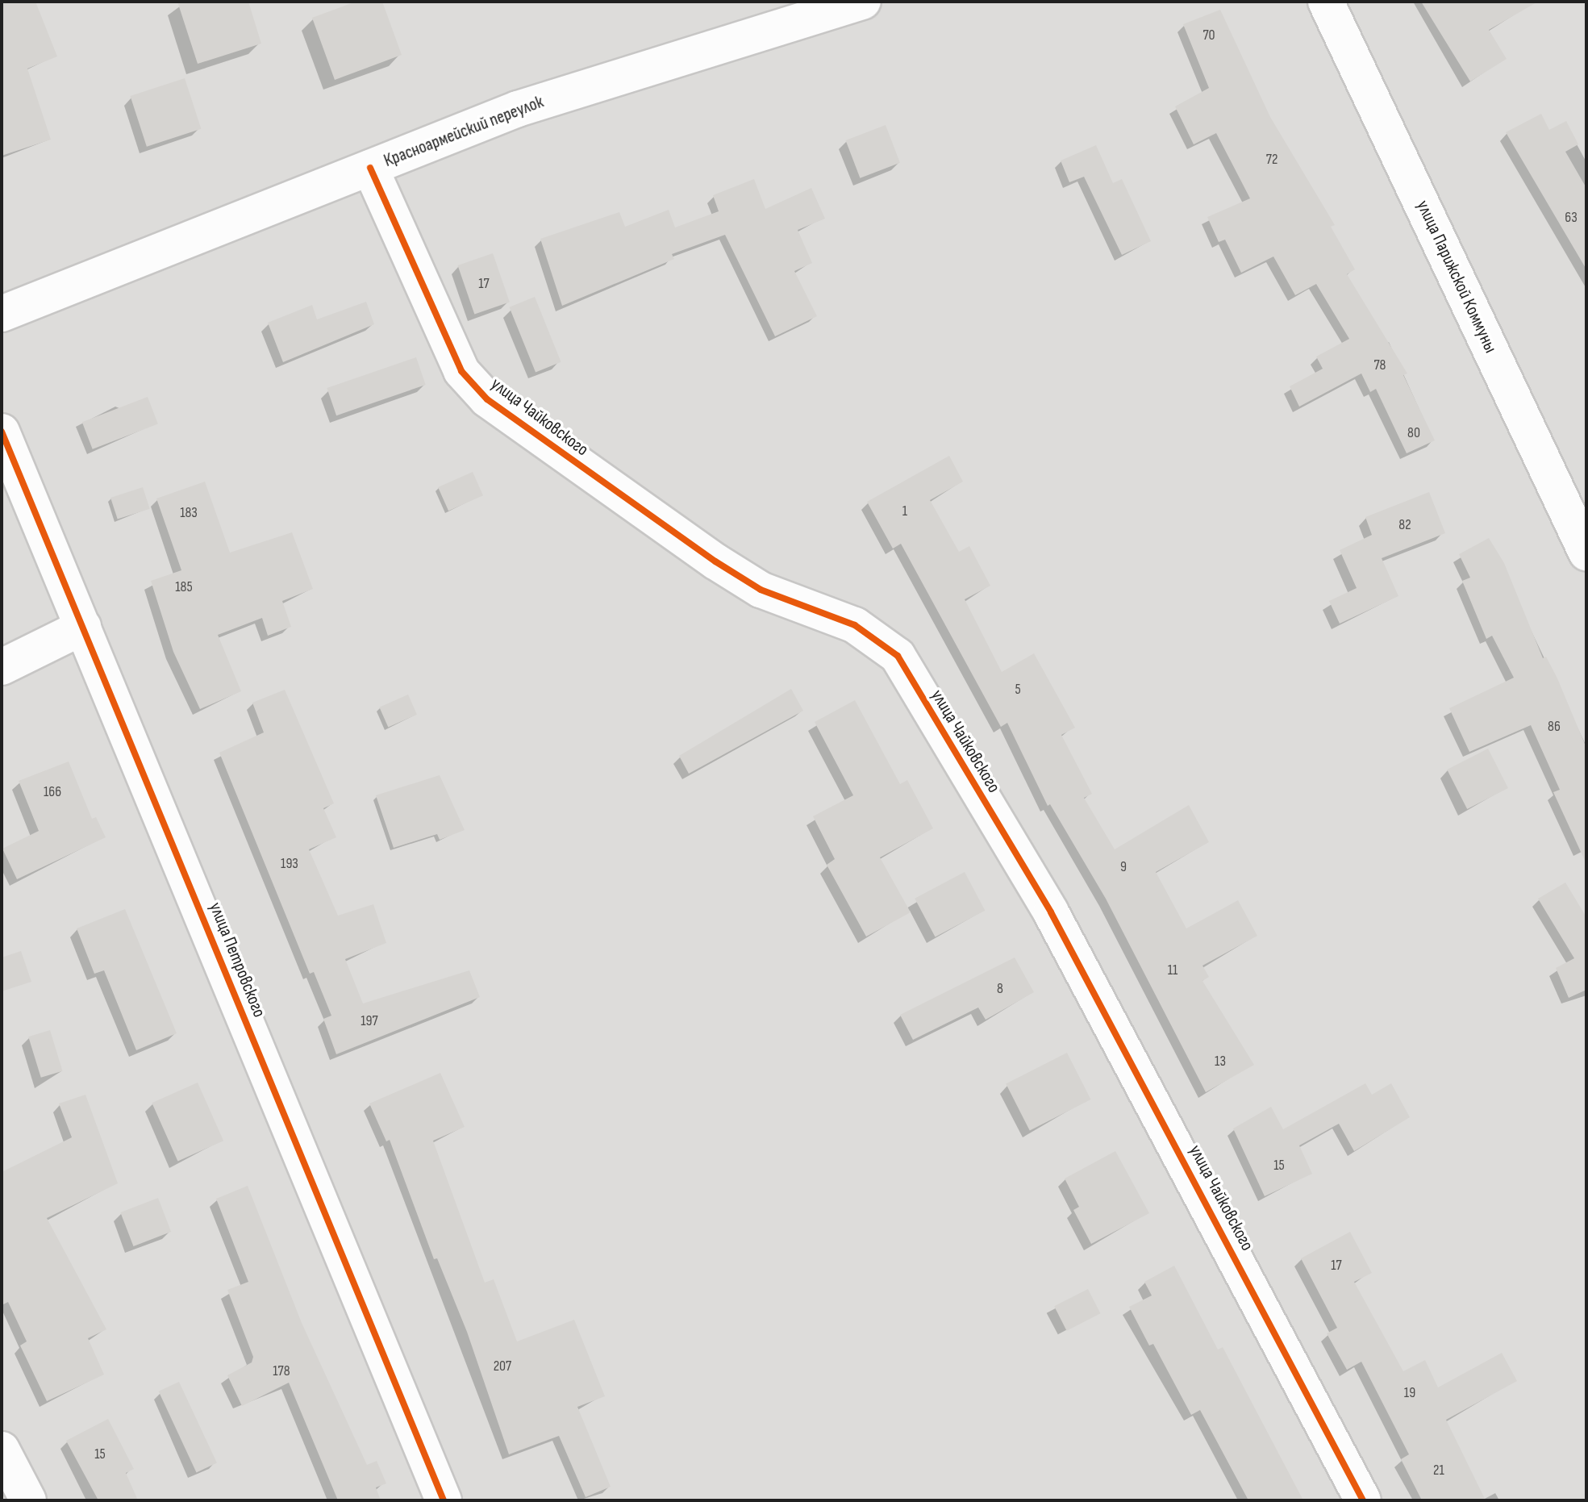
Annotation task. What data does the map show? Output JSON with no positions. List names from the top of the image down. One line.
{"streets":{"street":["Красноармейский переулок","улица Парижской Коммуны","улица Чайковского","улица Петровского"]},"crossings":[["Красноармейский переулок","улица Чайковского"]],"house_numbers":["70","72","63","17","78","80","1","183","82","185","5","86","166","193","9","11","8","197","13","15","17","207","178","19","15","21"]}
